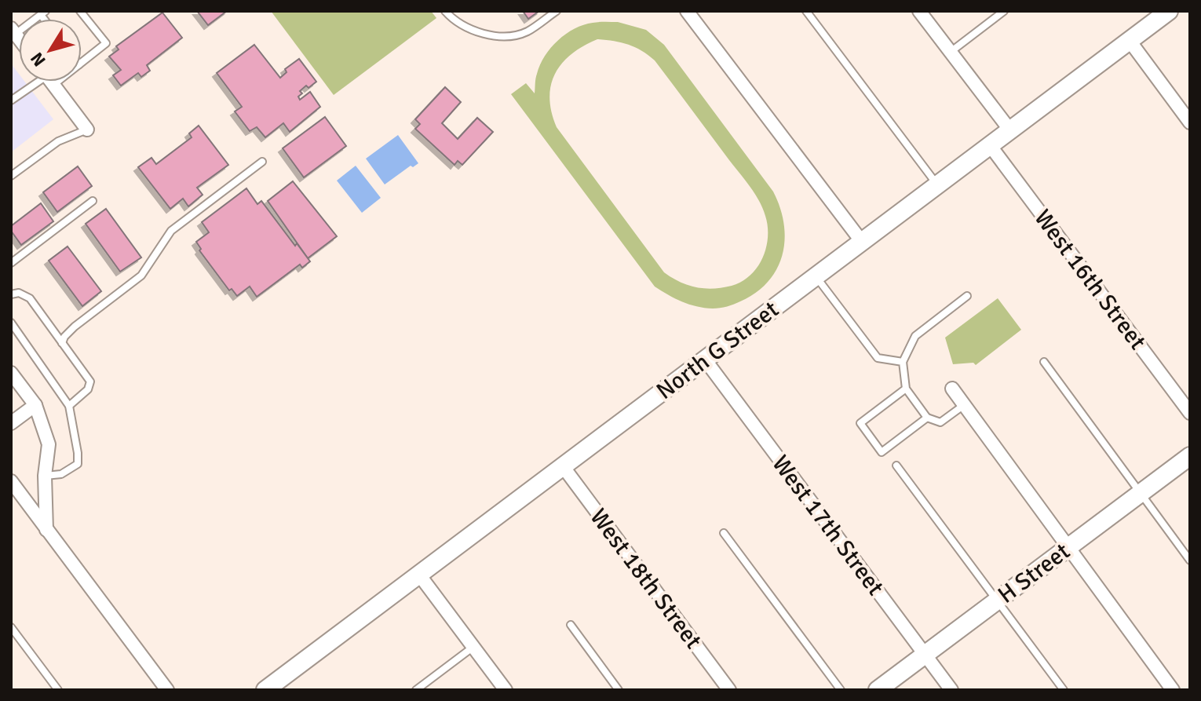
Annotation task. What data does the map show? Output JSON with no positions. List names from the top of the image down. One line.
{"streets":{"street":["West 16th Street","North G Street","West 17th Street","H Street","West 18th Street"]},"crossings":[["West 16th Street","North G Street"],["North G Street","West 17th Street"],["North G Street","West 18th Street"],["West 17th Street","H Street"]],"north":"bottom left"}
